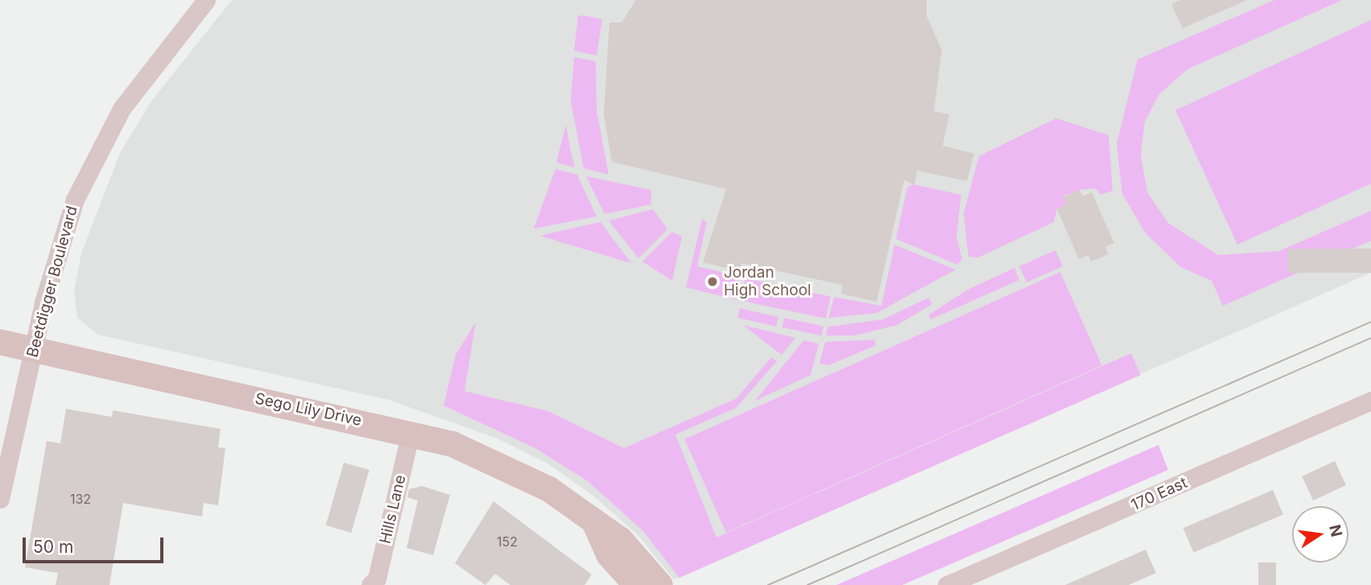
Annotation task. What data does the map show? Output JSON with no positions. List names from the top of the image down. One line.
{"streets":{"main road":["Sego Lily Drive"],"street":["Beetdigger Boulevard","170 East","Hills Lane"]},"crossings":[["Beetdigger Boulevard","Sego Lily Drive"],["Sego Lily Drive","Hills Lane"]],"places":["Jordan High School"],"house_numbers":["132","152"],"scale_bar":"50 m","north":"right"}
